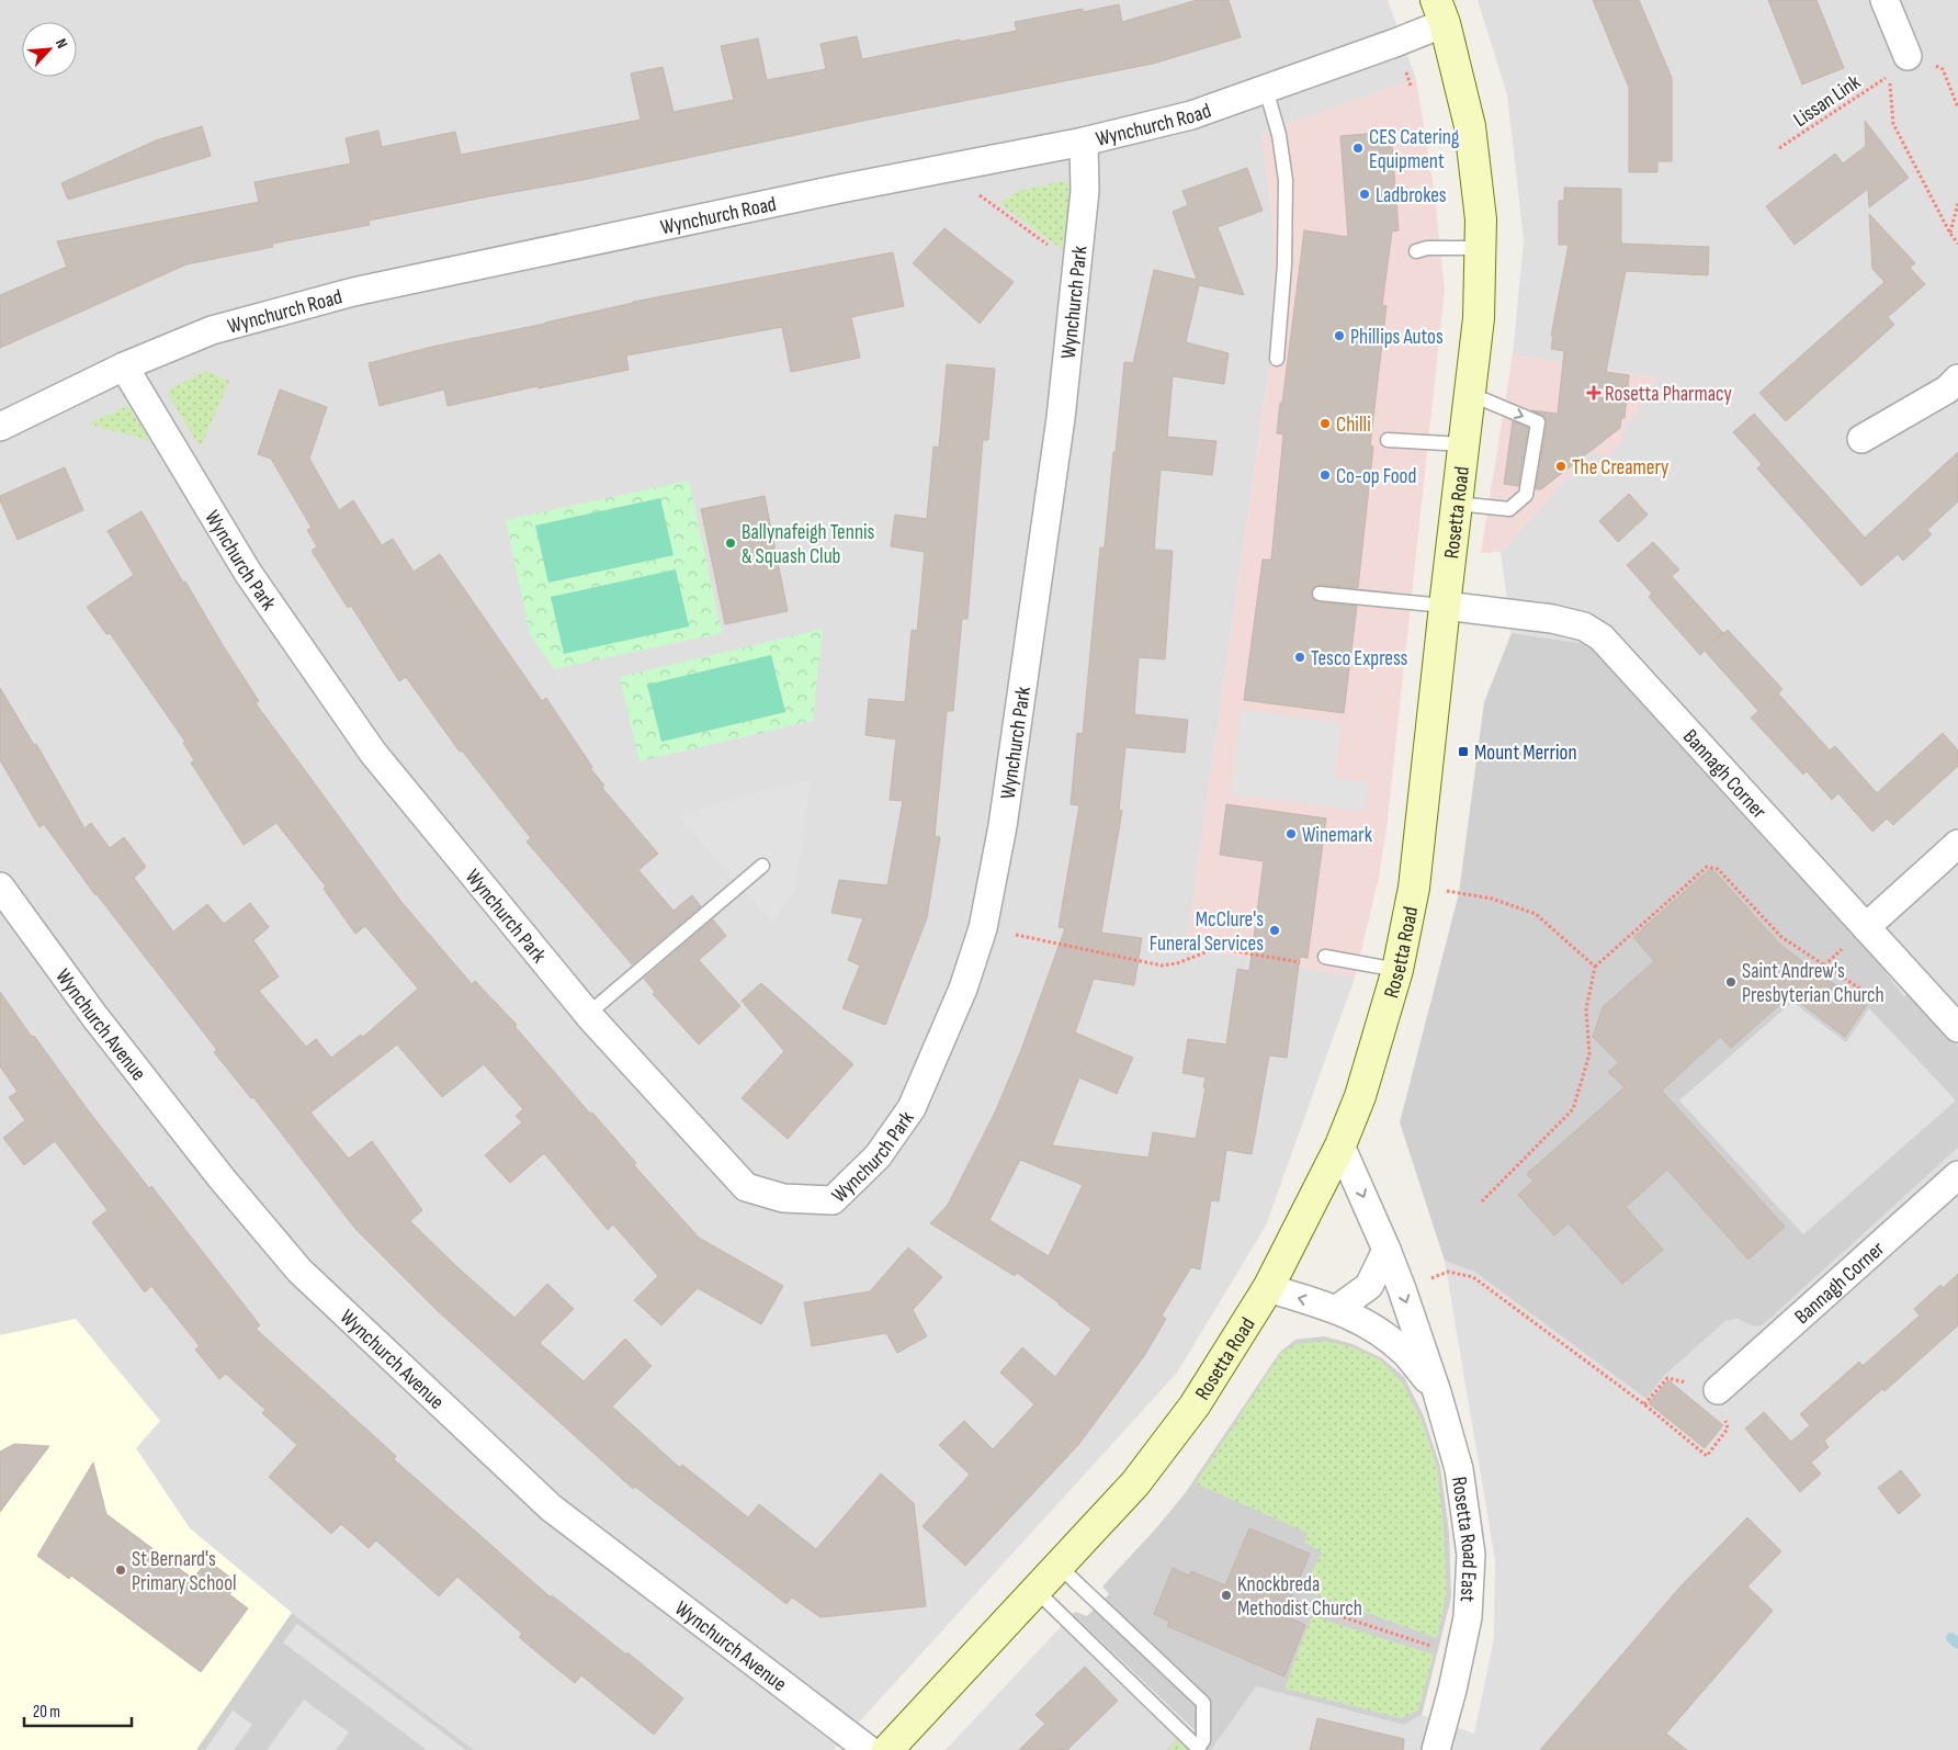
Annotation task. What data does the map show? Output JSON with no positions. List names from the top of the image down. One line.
{"streets":{"street":["Wynchurch Road","Wynchurch Park","Rosetta Road","Bannagh Corner","Wynchurch Avenue","Rosetta Road East"],"path":["Lissan Link"]},"crossings":[["Wynchurch Road","Wynchurch Park"],["Wynchurch Road","Rosetta Road"],["Rosetta Road","Bannagh Corner"],["Rosetta Road","Rosetta Road East"]],"places":{"other":["CES Catering Equipment","Ladbrokes","Phillips Autos","Chilli","The Creamery","Co-op Food","Ballynafeigh Tennis & Squash Club","Tesco Express","Winemark","McClure's Funeral Services","Saint Andrew's Presbyterian Church","St Bernard's Primary School","Knockbreda Methodist Church"],"health":["Rosetta Pharmacy"],"transit":["Mount Merrion"]},"scale_bar":"20 m","north":"top right"}
